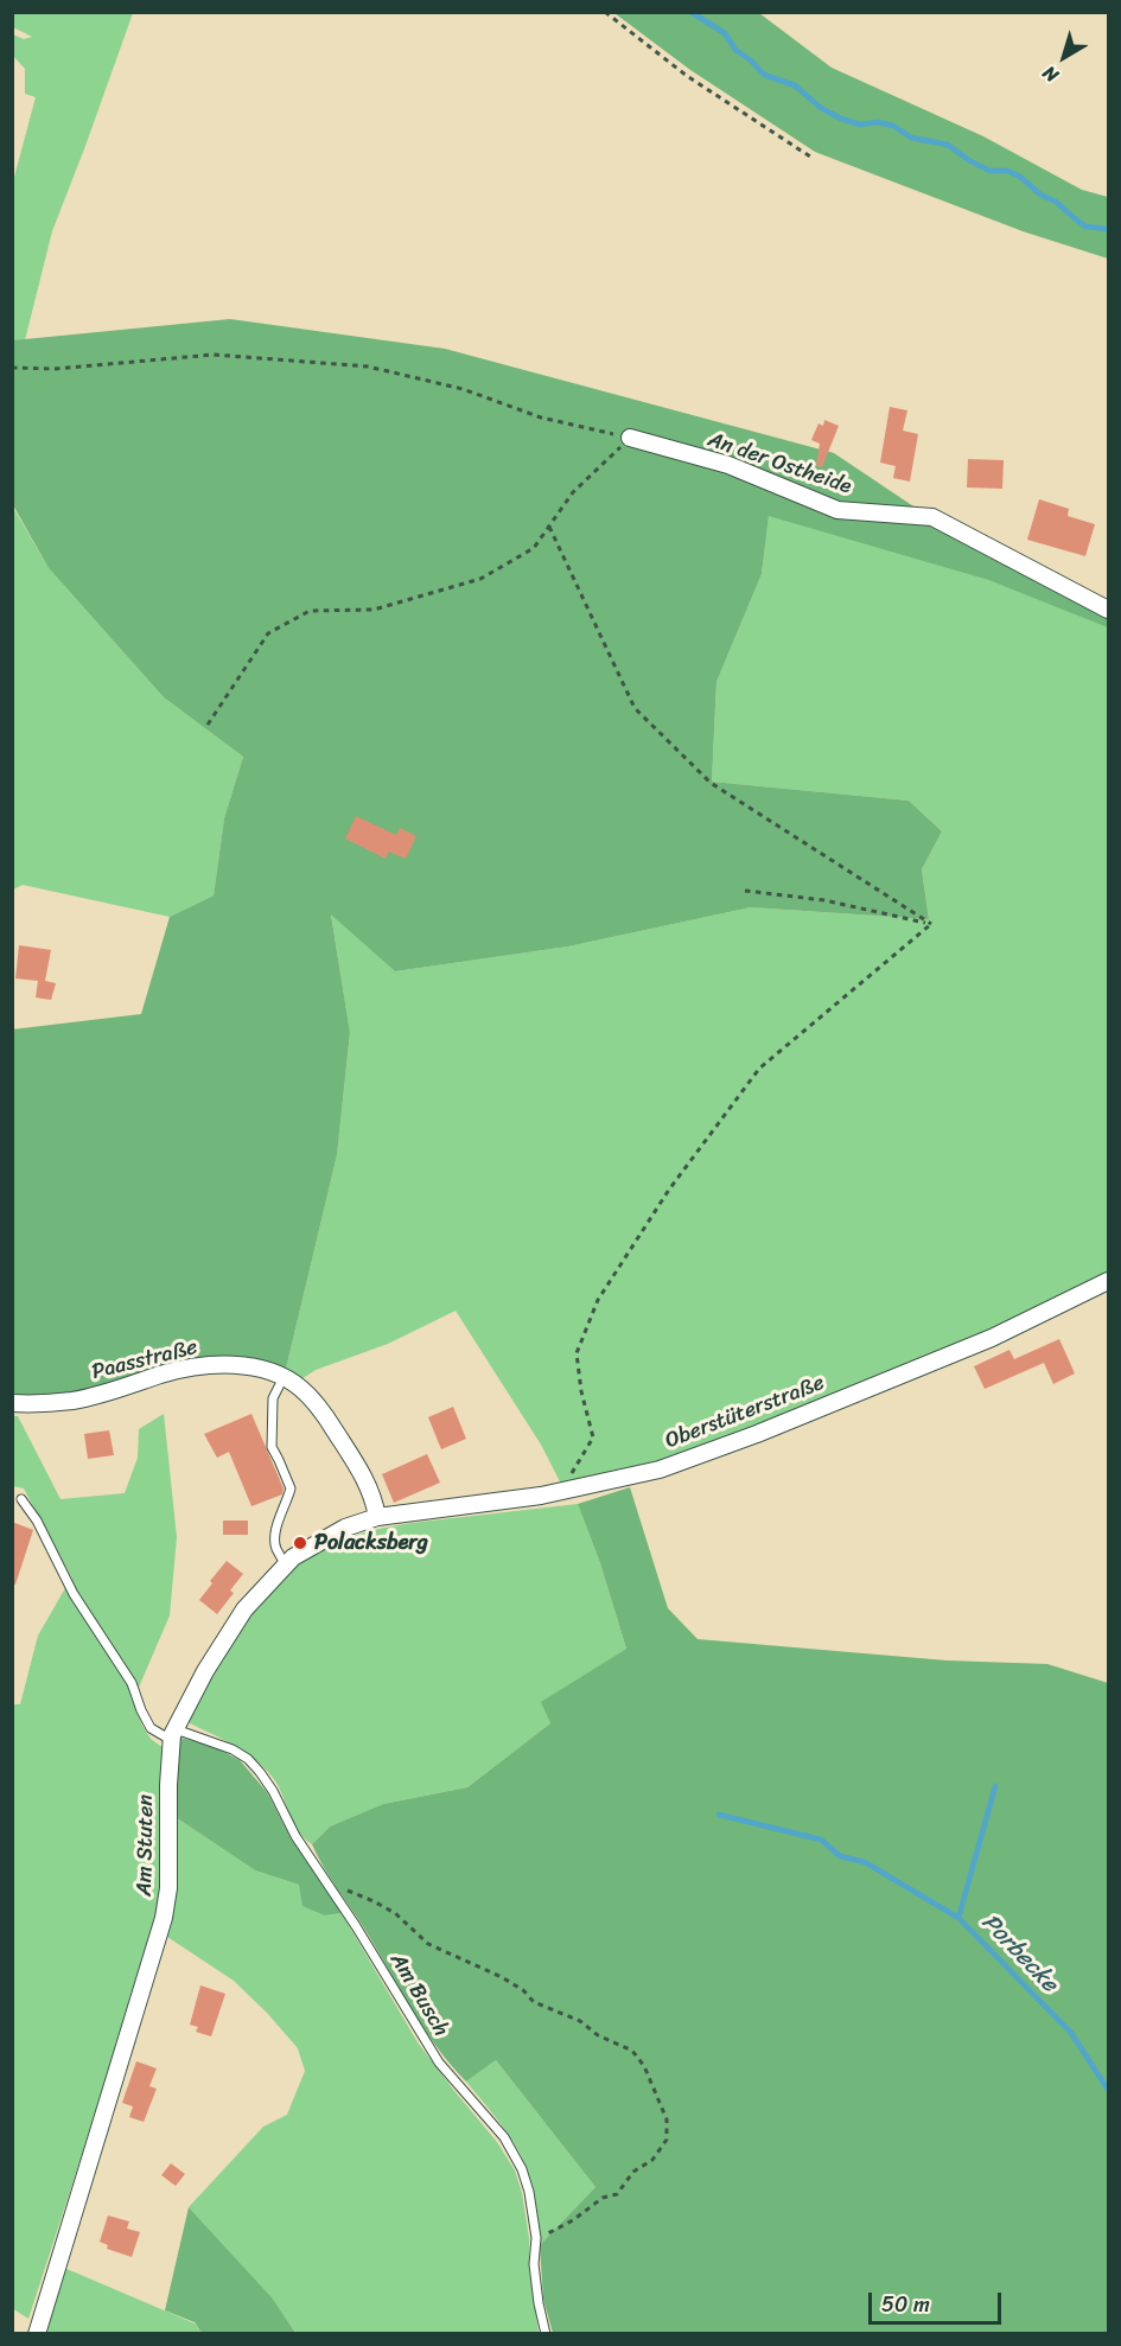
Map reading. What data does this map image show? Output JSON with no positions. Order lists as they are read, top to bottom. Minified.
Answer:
{"streets":{"street":["An der Ostheide","Paasstraße","Oberstüterstraße","Am Stuten"],"lane":["Am Busch"]},"crossings":[["Paasstraße","Oberstüterstraße"],["Paasstraße","Am Stuten"],["Oberstüterstraße","Am Stuten"],["Am Stuten","Am Busch"]],"water":["Porbecke"],"places":["Polacksberg"],"scale_bar":"50 m","north":"bottom left"}
